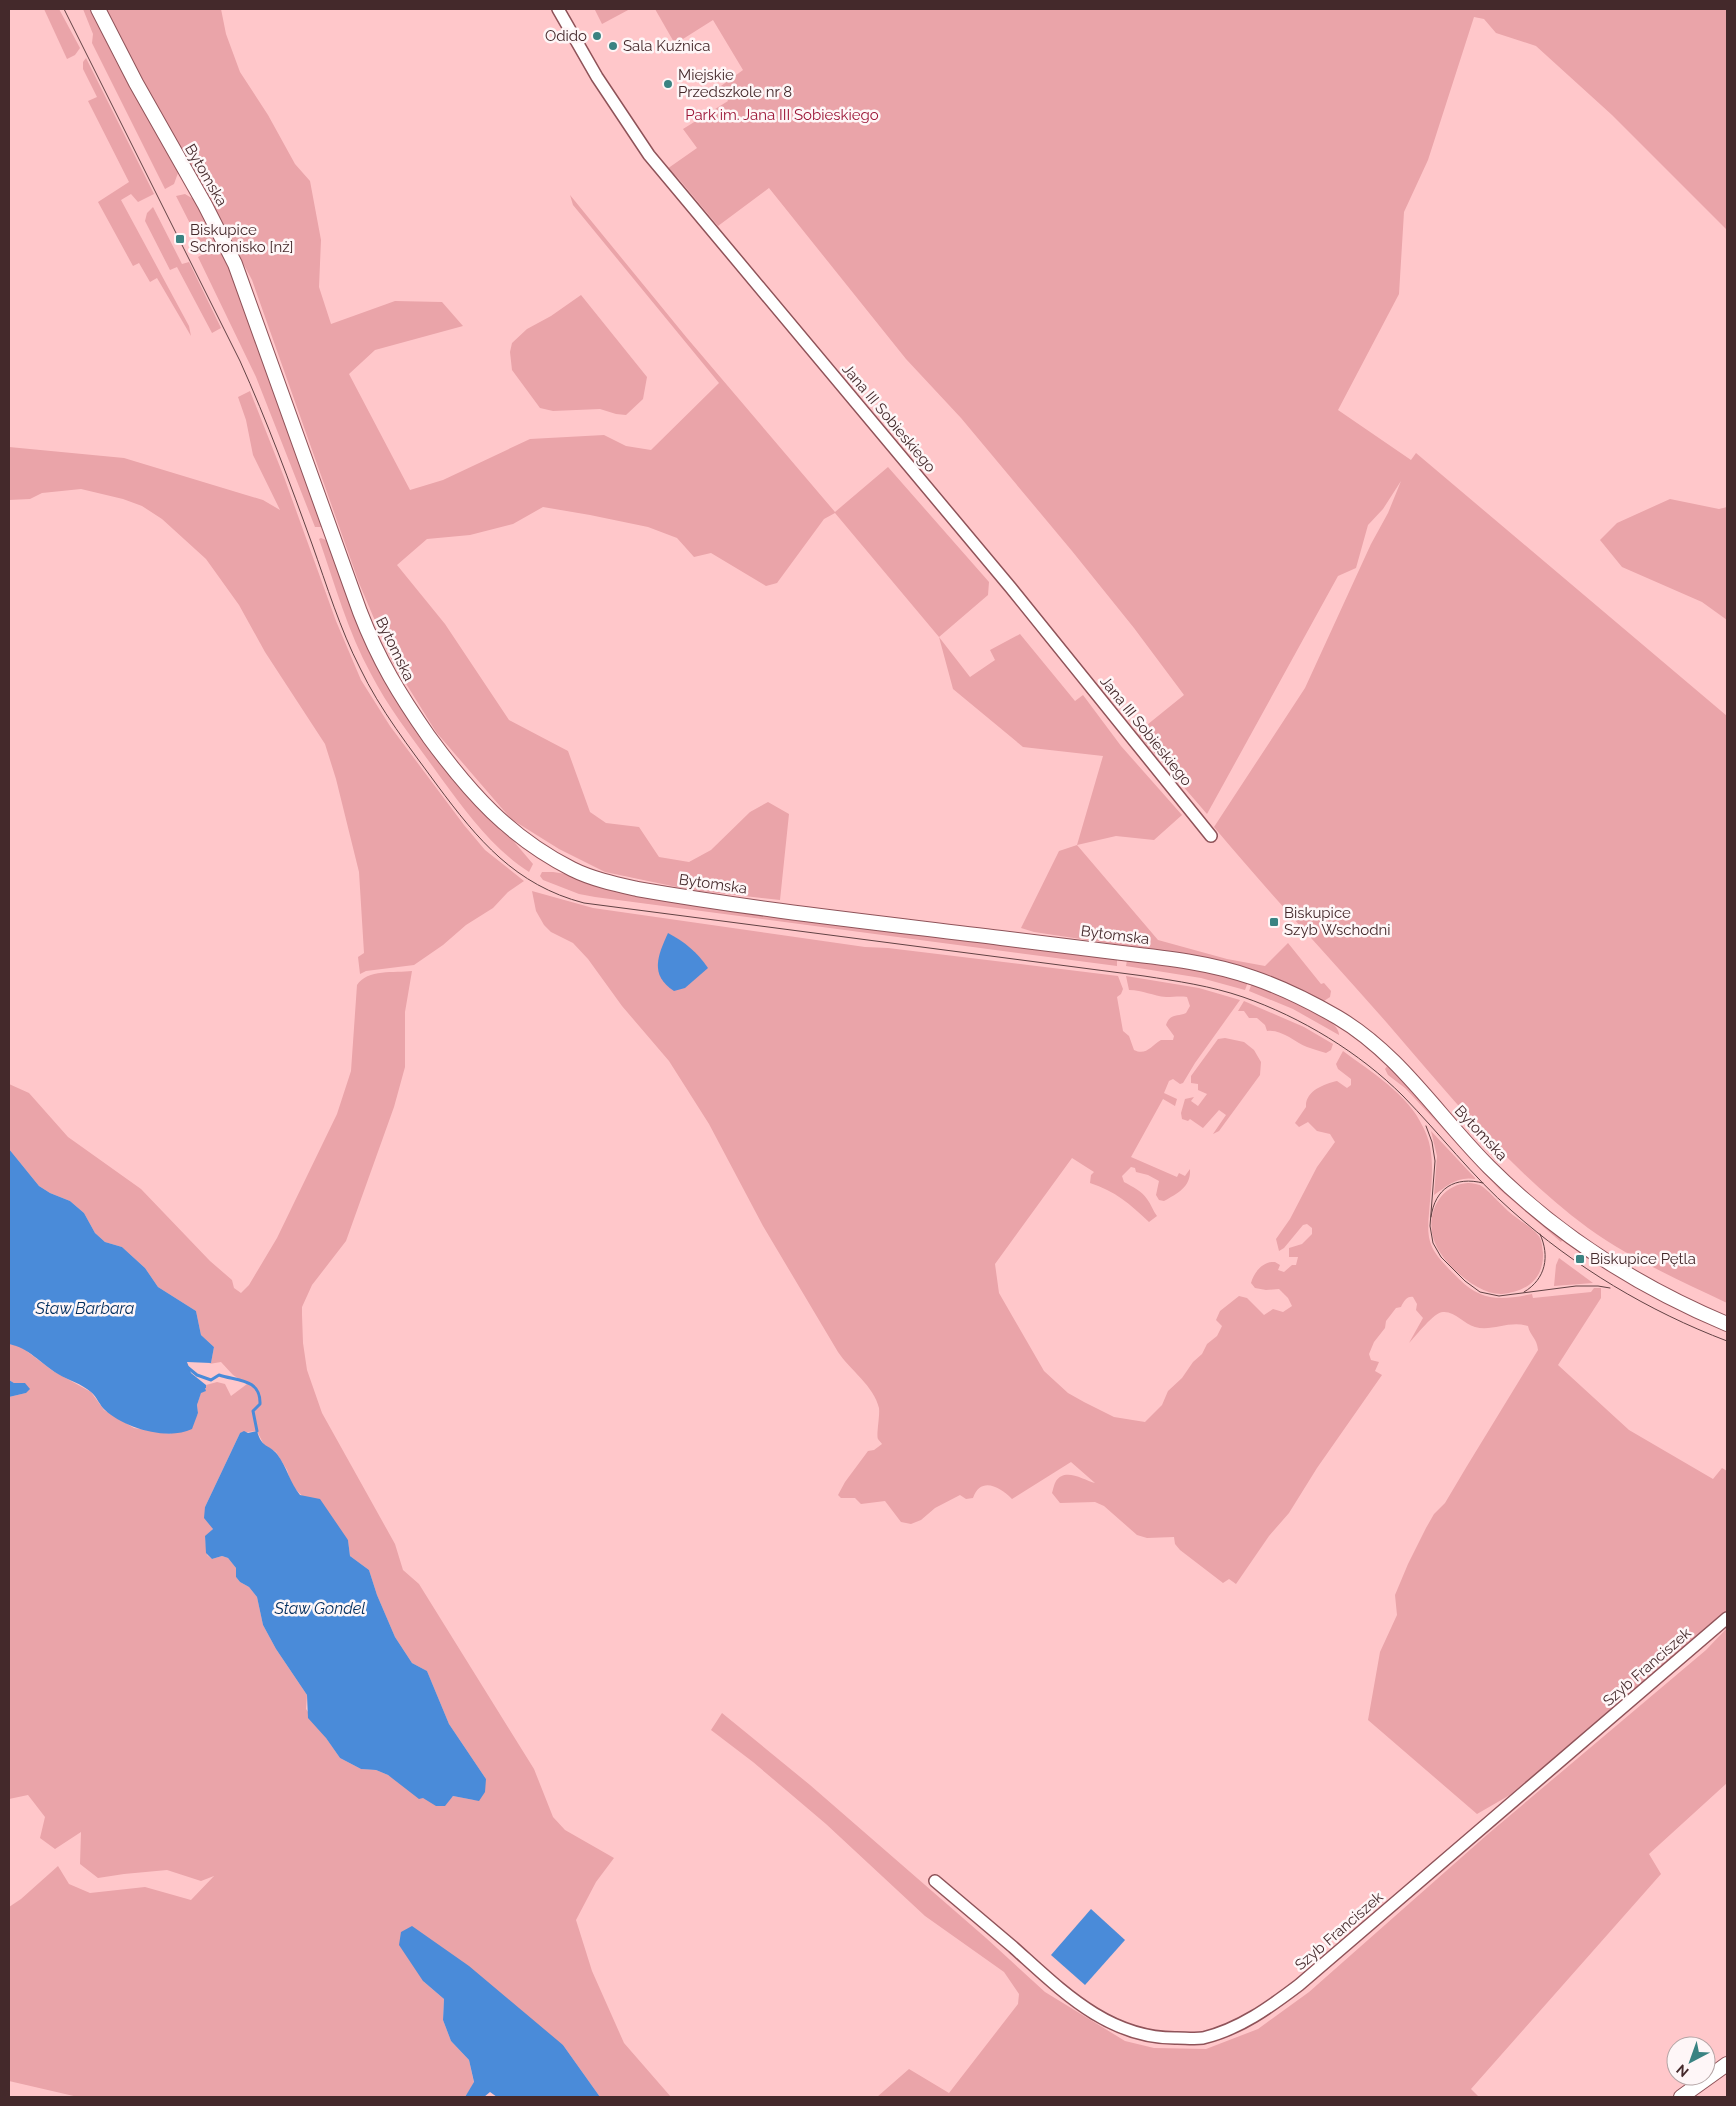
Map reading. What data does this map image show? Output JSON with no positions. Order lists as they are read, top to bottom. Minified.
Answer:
{"streets":{"street":["Bytomska","Jana III Sobieskiego","Szyb Franciszek"]},"water":["Staw Barbara","Staw Gondel"],"parks":["Park im. Jana III Sobieskiego"],"places":{"other":["Odido","Sala Kuźnica","Miejskie Przedszkole nr 8"],"transit":["Biskupice Schronisko [nż]","Biskupice Szyb Wschodni","Biskupice Pętla"]},"north":"bottom left"}
